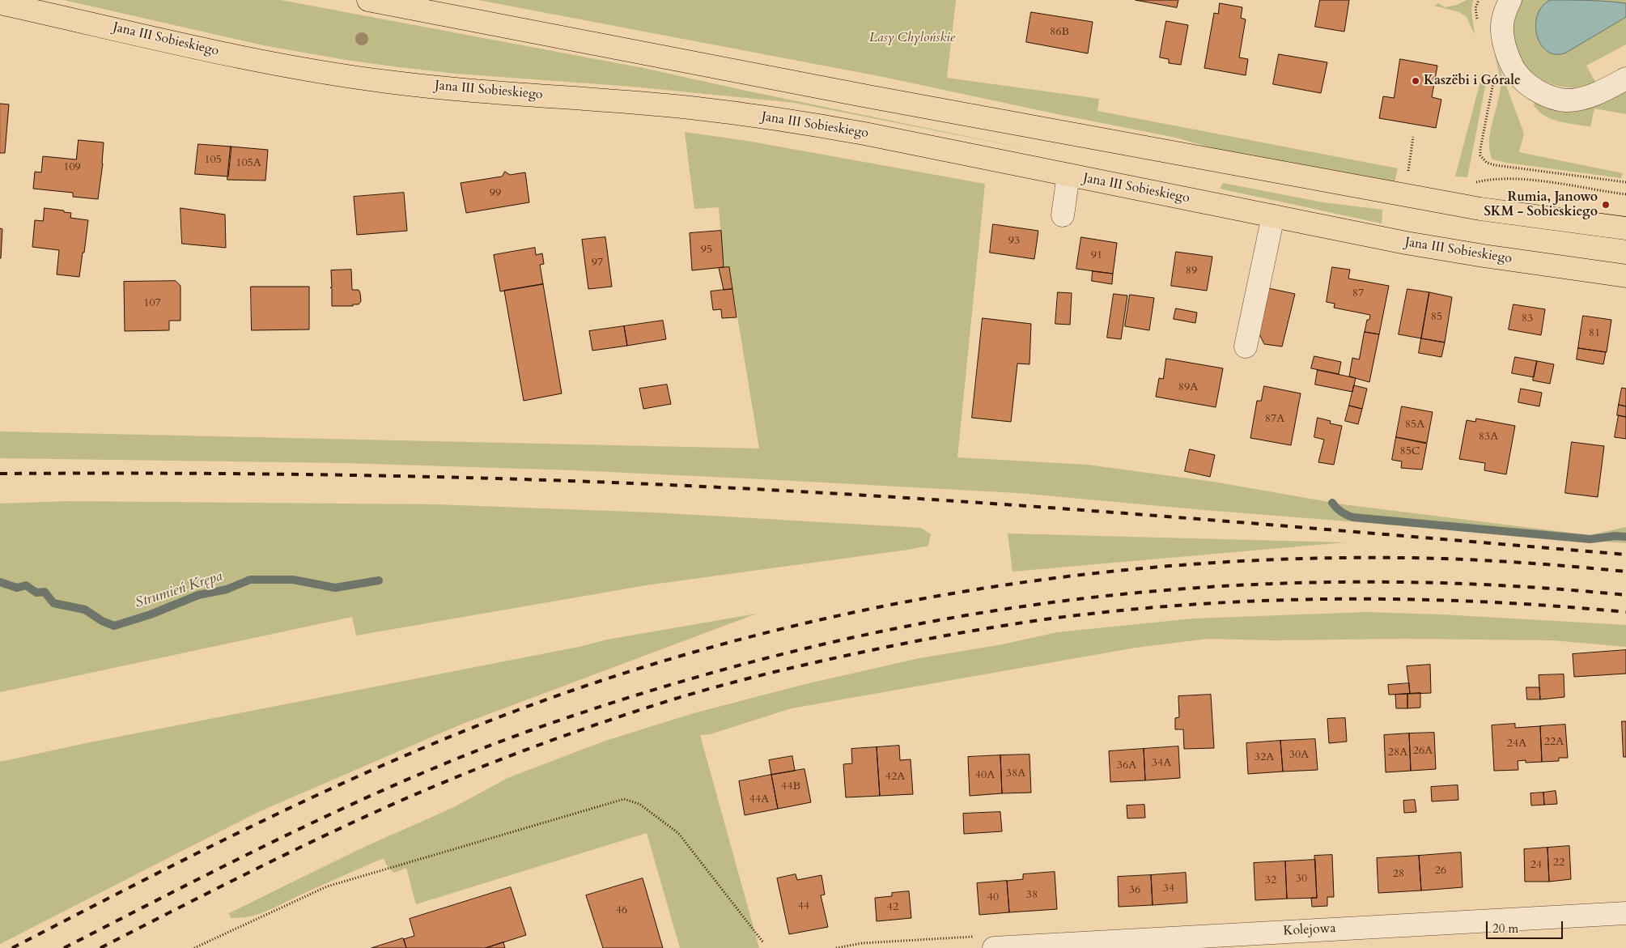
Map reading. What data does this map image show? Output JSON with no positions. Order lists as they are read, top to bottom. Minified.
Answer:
{"streets":{"main road":["Jana III Sobieskiego"],"street":["Kolejowa"]},"water":["Strumień Krępa"],"parks":["Lasy Chylońskie"],"places":["Kaszëbi i Górale","Rumia, Janowo SKM - Sobieskiego"],"house_numbers":["86B","105","105A","109","99","93","95","91","97","89","87","107","85","83","81","89A","87A","85A","83A","85C","22A","24A","26A","28A","30A","32A","34A","36A","38A","40A","42A","44B","44A","22","24","26","28","30","32","34","36","38","40","44","42","46"],"scale_bar":"20 m"}
